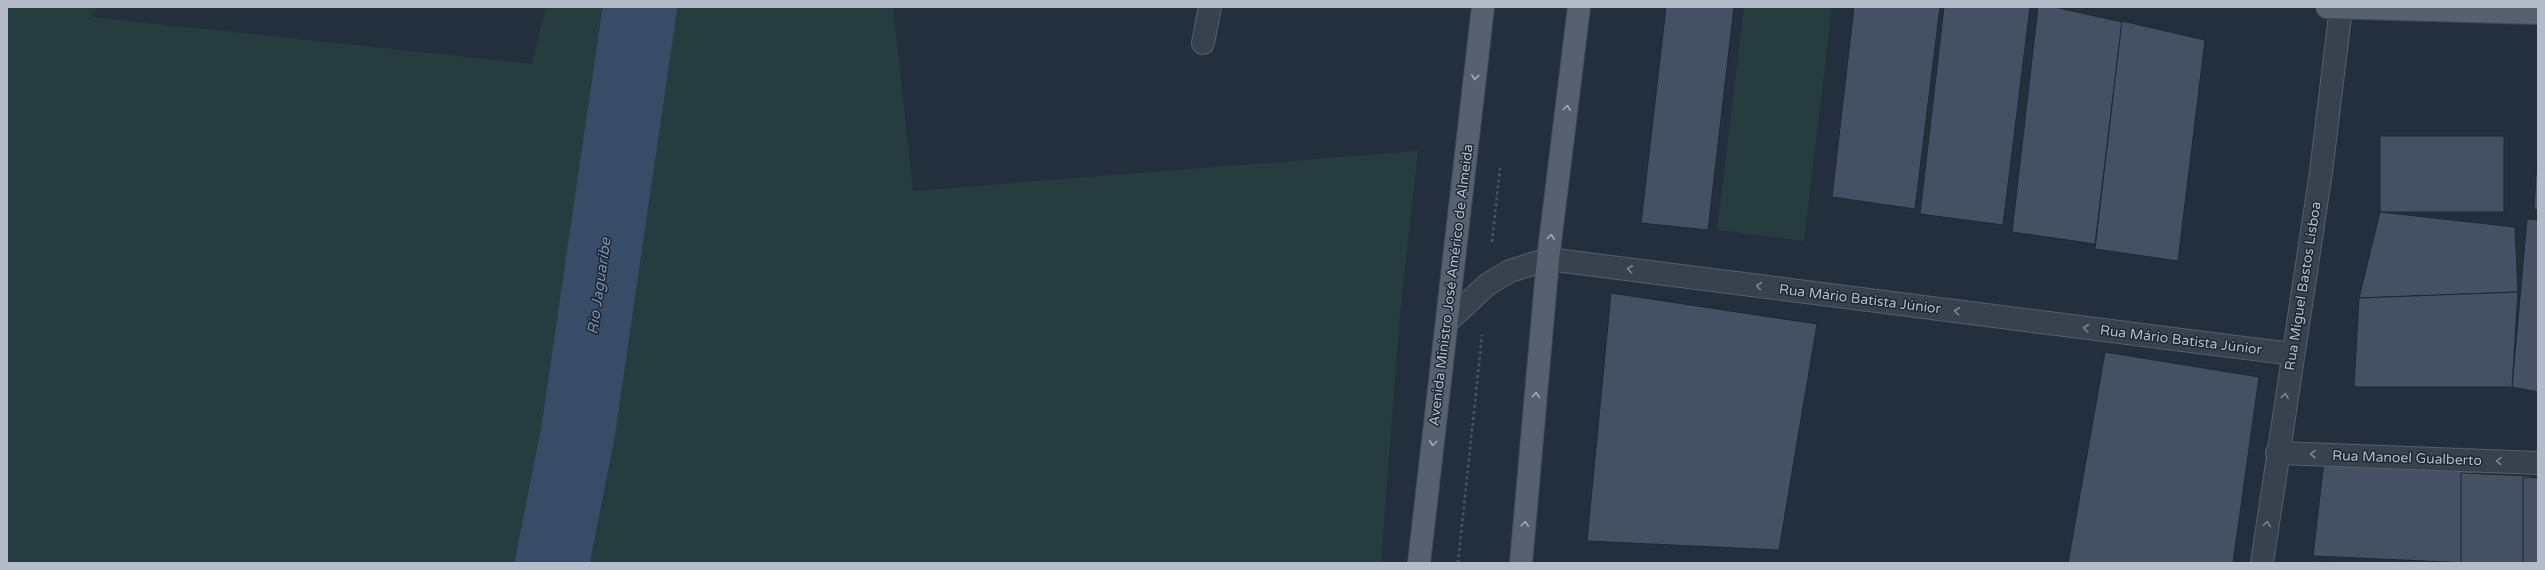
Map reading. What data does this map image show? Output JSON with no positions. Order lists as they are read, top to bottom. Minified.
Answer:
{"streets":{"main road":["Avenida Ministro José Américo de Almeida"],"street":["Rua Miguel Bastos Lisboa","Rua Mário Batista Júnior","Rua Manoel Gualberto"]},"crossings":[["Avenida Ministro José Américo de Almeida","Rua Mário Batista Júnior"],["Rua Miguel Bastos Lisboa","Rua Mário Batista Júnior"],["Rua Miguel Bastos Lisboa","Rua Manoel Gualberto"]],"one_way":["Rua Miguel Bastos Lisboa","Rua Mário Batista Júnior","Rua Manoel Gualberto"],"water":["Rio Jaguaribe"]}
